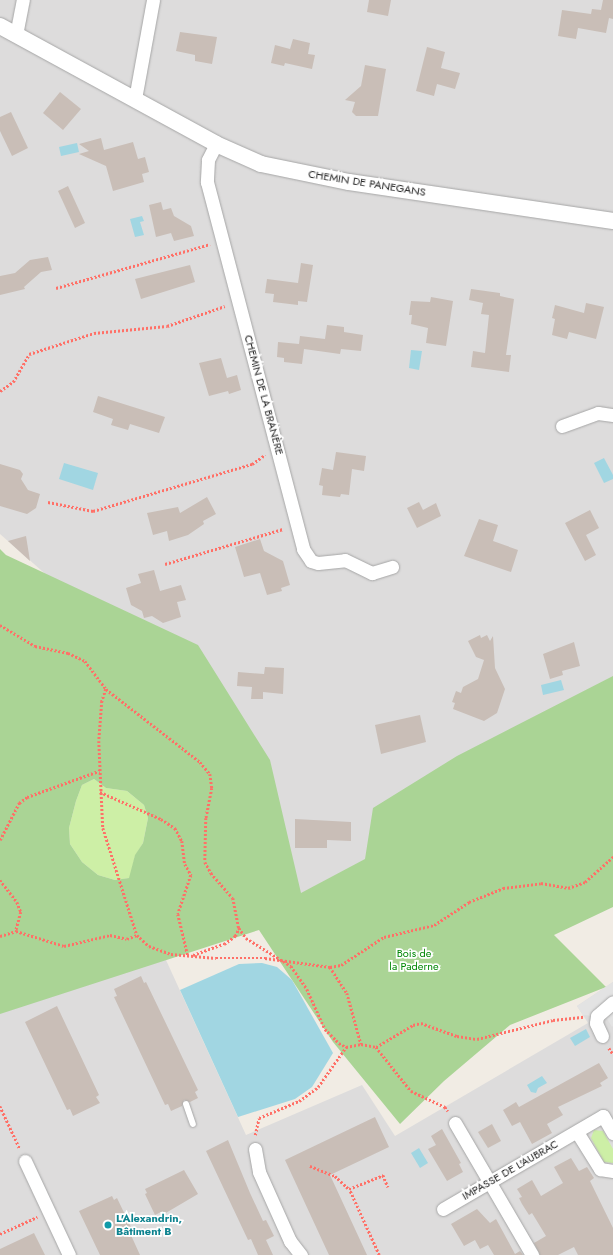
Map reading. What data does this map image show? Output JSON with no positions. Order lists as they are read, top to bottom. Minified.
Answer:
{"streets":{"street":["CHEMIN DE PANEGANS","CHEMIN DE LA BRANÈRE","IMPASSE DE L'AUBRAC"]},"crossings":[["CHEMIN DE PANEGANS","CHEMIN DE LA BRANÈRE"]],"parks":["Bois de la Paderne"],"places":["L'Alexandrin, Bâtiment B"]}
